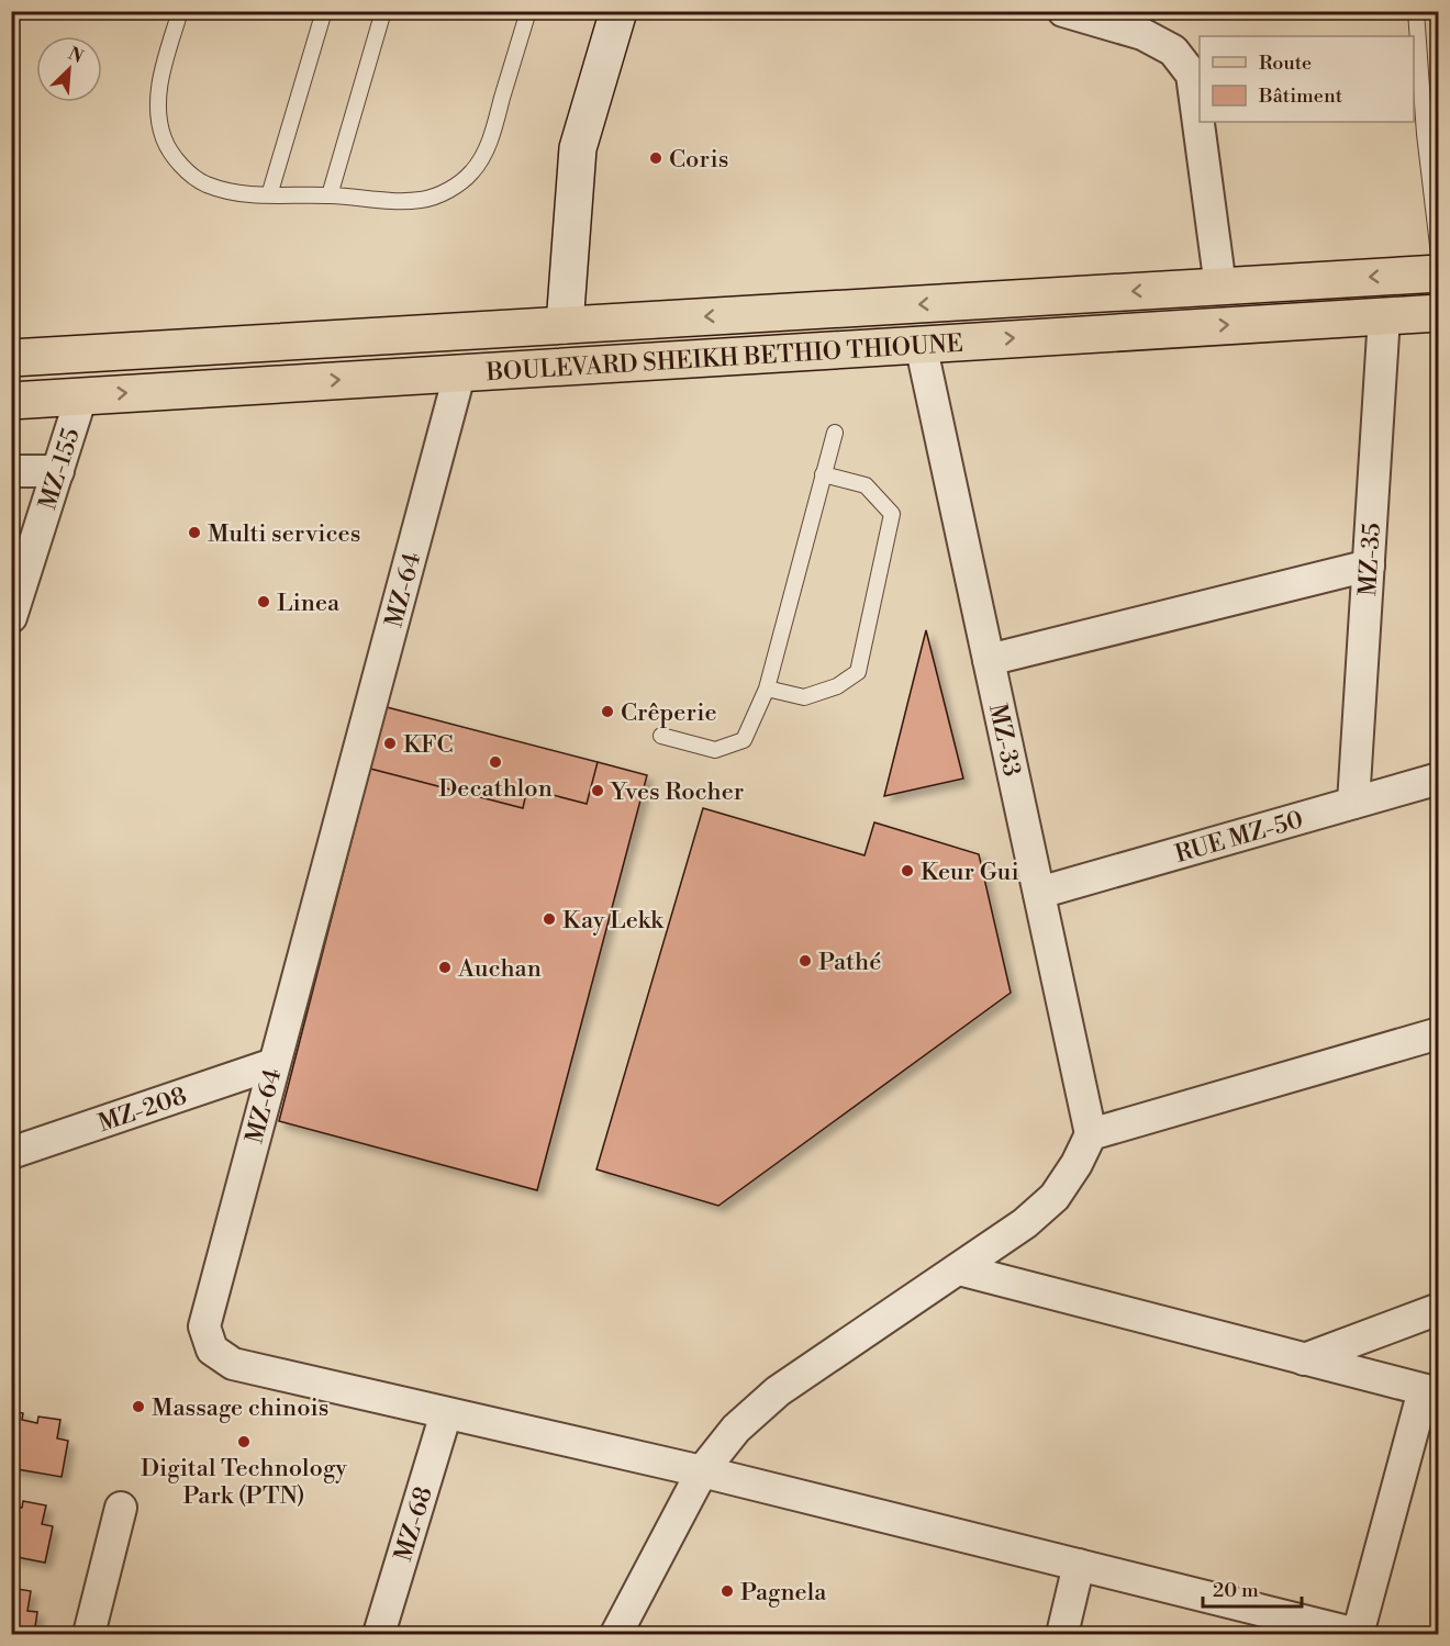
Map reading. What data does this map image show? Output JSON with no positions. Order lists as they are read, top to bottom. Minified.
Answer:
{"streets":{"main road":["BOULEVARD SHEIKH BETHIO THIOUNE"],"street":["MZ-155","MZ-35","MZ-64","MZ-33","RUE MZ-50","MZ-208","MZ-68"]},"crossings":[["BOULEVARD SHEIKH BETHIO THIOUNE","MZ-155"],["BOULEVARD SHEIKH BETHIO THIOUNE","MZ-35"],["BOULEVARD SHEIKH BETHIO THIOUNE","MZ-64"],["BOULEVARD SHEIKH BETHIO THIOUNE","MZ-33"],["MZ-35","RUE MZ-50"],["MZ-64","MZ-208"],["MZ-64","MZ-68"],["MZ-33","RUE MZ-50"]],"places":["Coris","Multi services","Linea","Crêperie","KFC","Decathlon","Yves Rocher","Keur Gui","Kay Lekk","Pathé","Auchan","Massage chinois","Digital Technology Park (PTN)","Pagnela"],"legend":["Route","Bâtiment"],"scale_bar":"20 m","north":"top right"}
